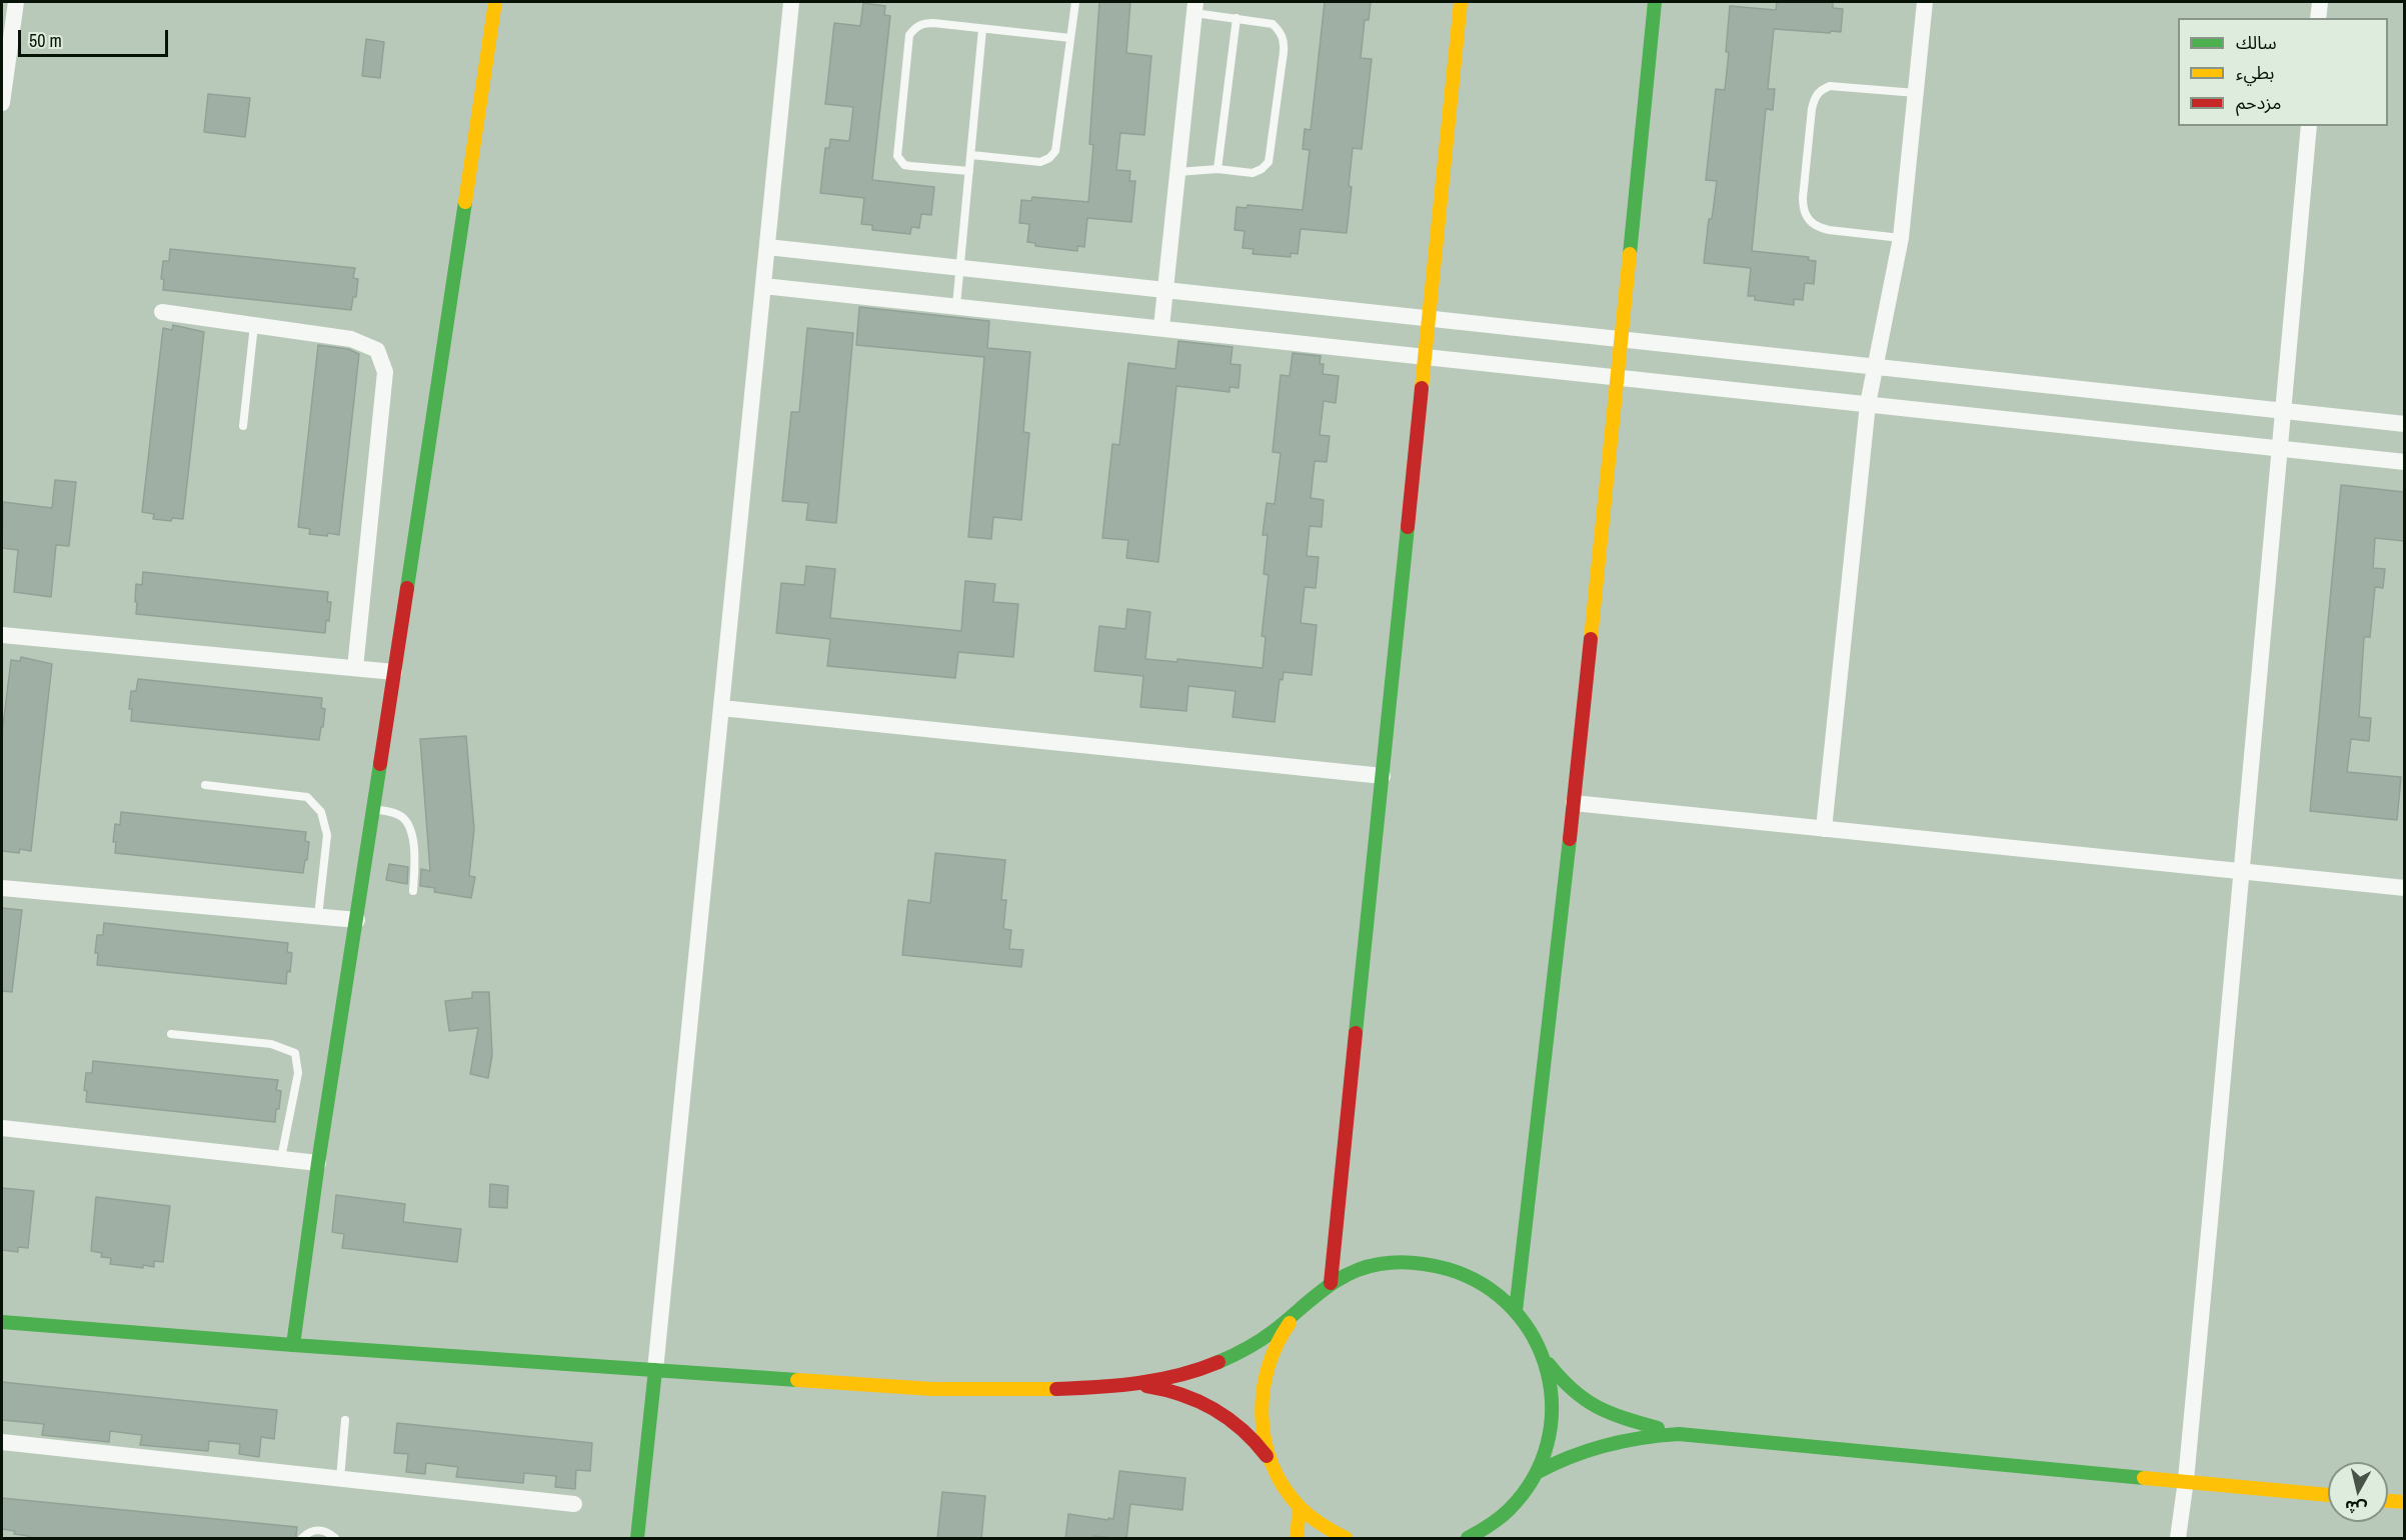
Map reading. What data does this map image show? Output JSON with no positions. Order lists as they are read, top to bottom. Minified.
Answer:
{"legend":["سالك","بطيء","مزدحم"],"scale_bar":"50 m","north":"bottom"}
